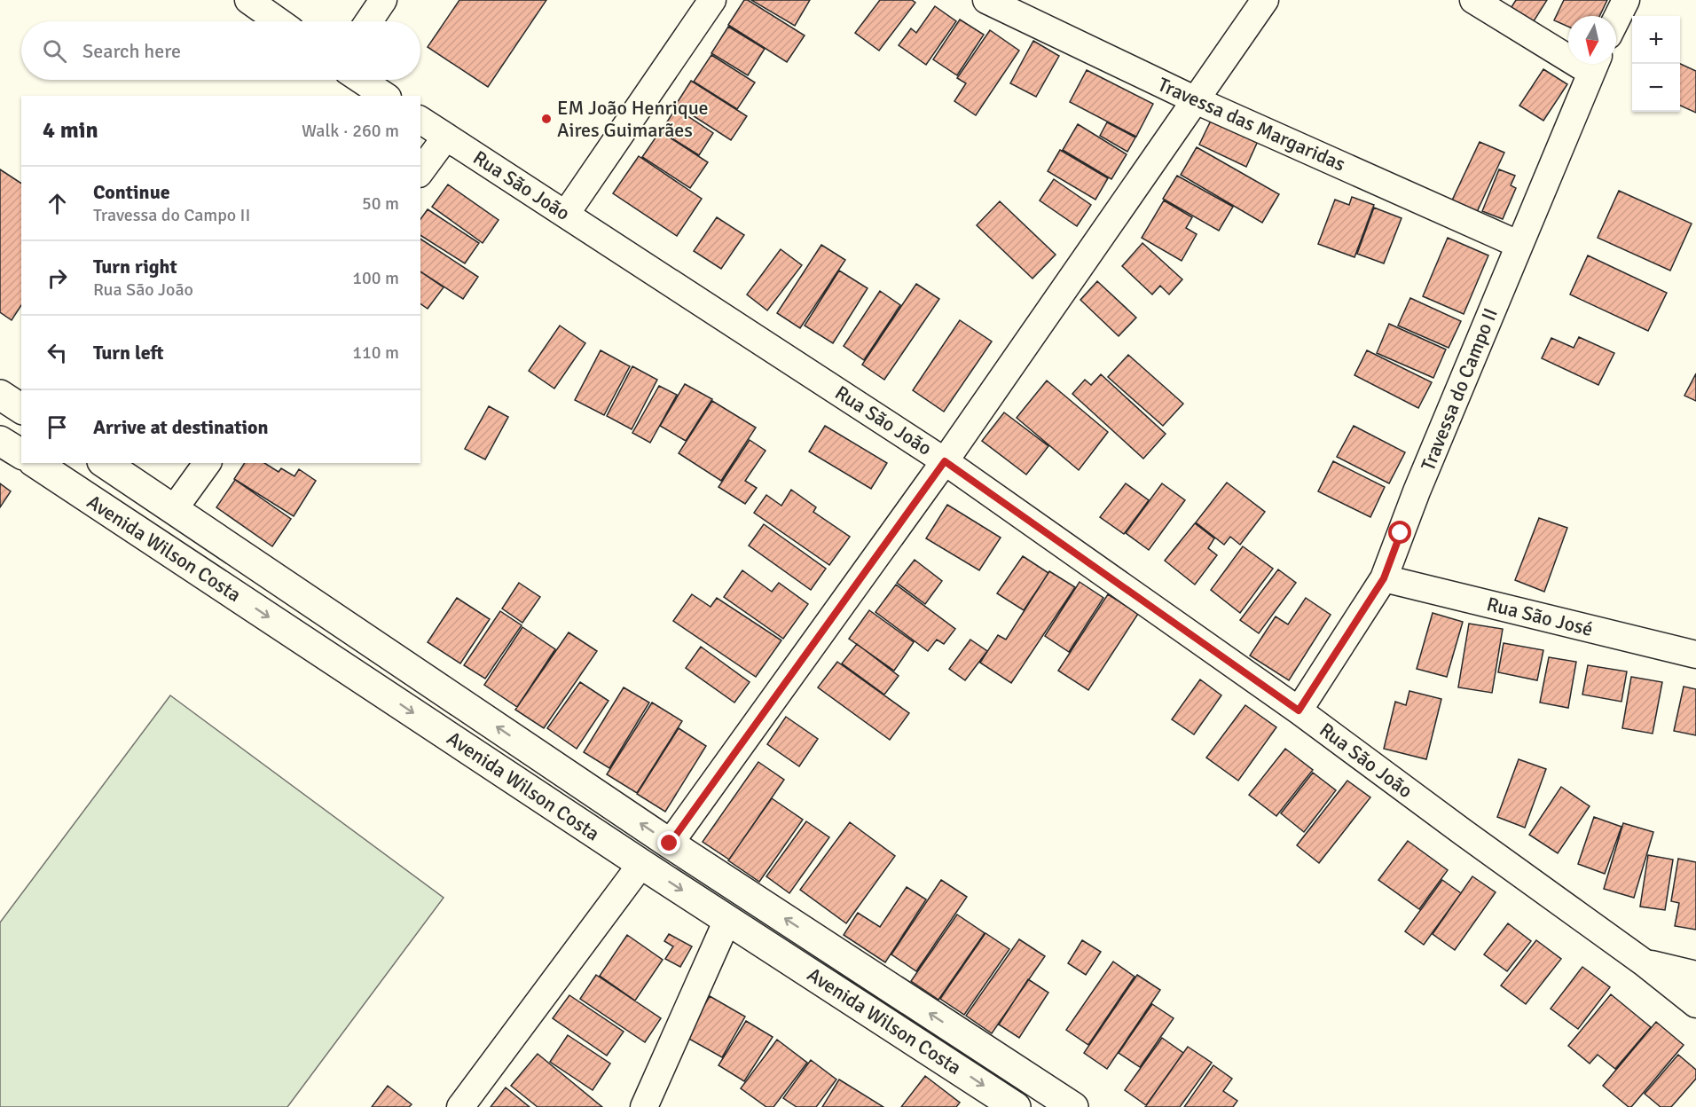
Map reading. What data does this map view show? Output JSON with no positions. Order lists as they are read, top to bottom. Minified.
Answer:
{"streets":{"street":["Travessa das Margaridas","Rua São João","Travessa do Campo II","Avenida Wilson Costa","Rua São José"]},"crossings":[["Travessa das Margaridas","Travessa do Campo II"],["Rua São João","Travessa do Campo II"],["Travessa do Campo II","Rua São José"]],"places":["EM João Henrique Aires Guimarães"],"north":"bottom","page":{"map_buttons":["+","−"],"search":"Search here","heading":["4 min","Walk · 260 m"],"list":[["Continue","Travessa do Campo II","50 m"],["Turn right","Rua São João","100 m"],["Turn left","110 m"],"Arrive at destination"]}}
